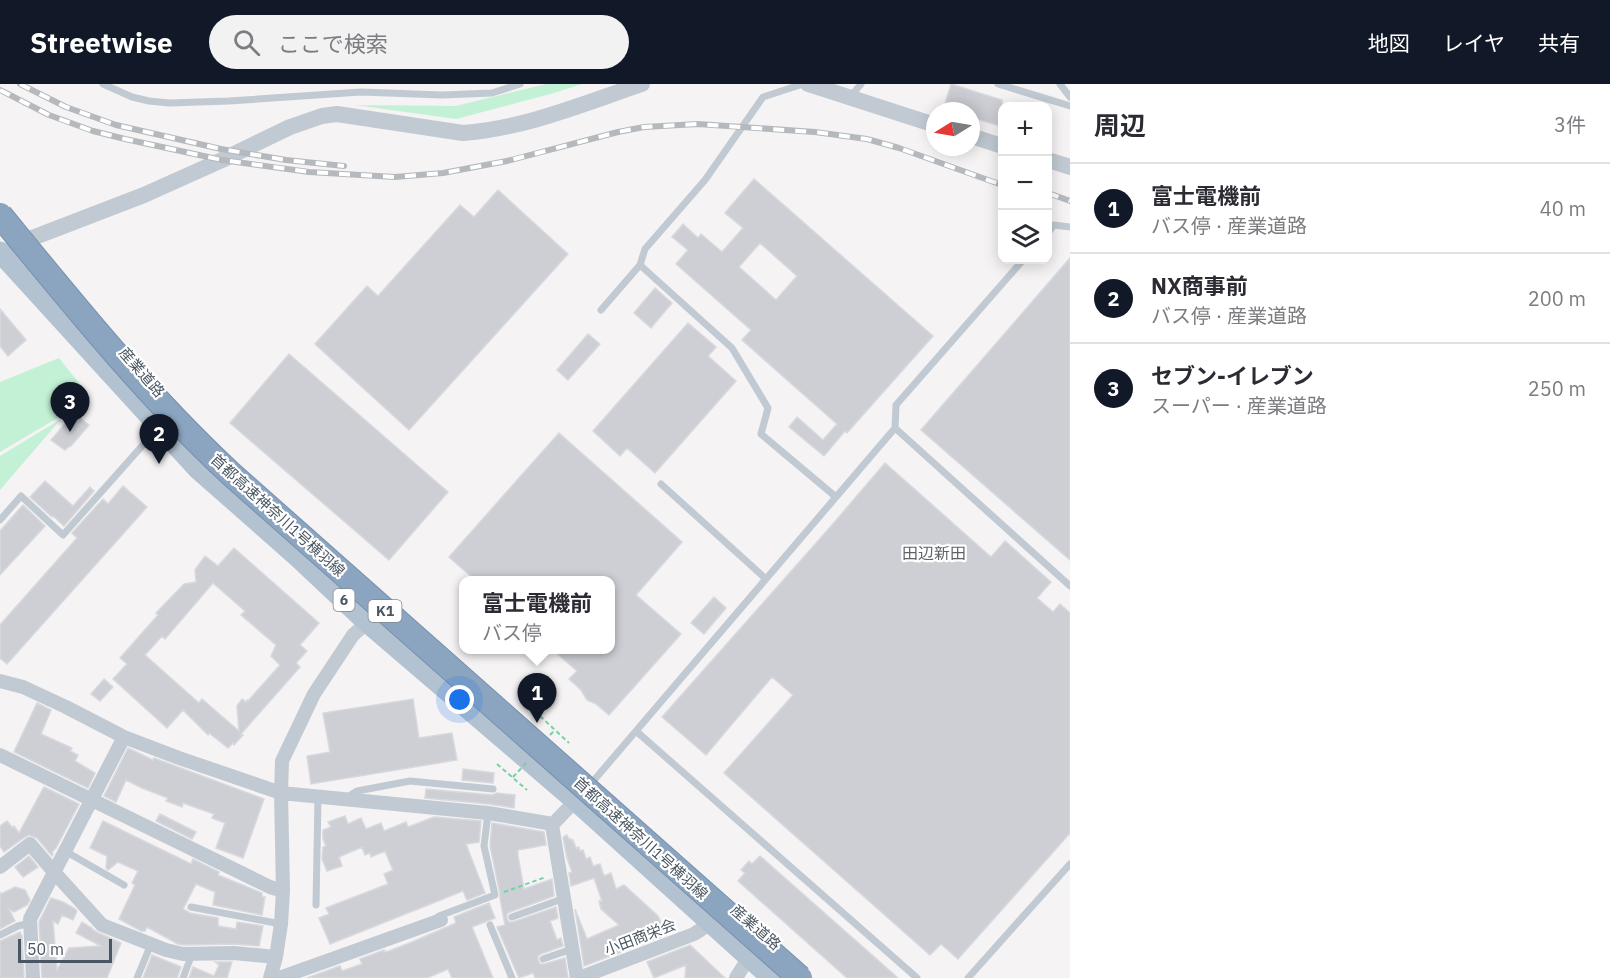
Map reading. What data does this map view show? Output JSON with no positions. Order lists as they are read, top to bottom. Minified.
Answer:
{"streets":{"highway":["首都高速神奈川1号横羽線","K1"],"main road":["産業道路","6"],"street":["小田商栄会"]},"crossings":[["産業道路","首都高速神奈川1号横羽線"],["産業道路","小田商栄会"]],"districts":["田辺新田"],"scale_bar":"50 m","north":"left","page":{"header":"Streetwise","search":"ここで検索","nav":["地図","レイヤ","共有"],"heading":["周辺","3件"],"map_buttons":["+","−"],"list":[{"mark":"1","name":"富士電機前","note":"バス停 · 産業道路","value":"40 m"},{"mark":"2","name":"NX商事前","note":"バス停 · 産業道路","value":"200 m"},{"mark":"3","name":"セブン-イレブン","note":"スーパー · 産業道路","value":"250 m"}],"pins":["3","2","1"],"popup":["富士電機前","バス停"],"scale":"50 m"}}
